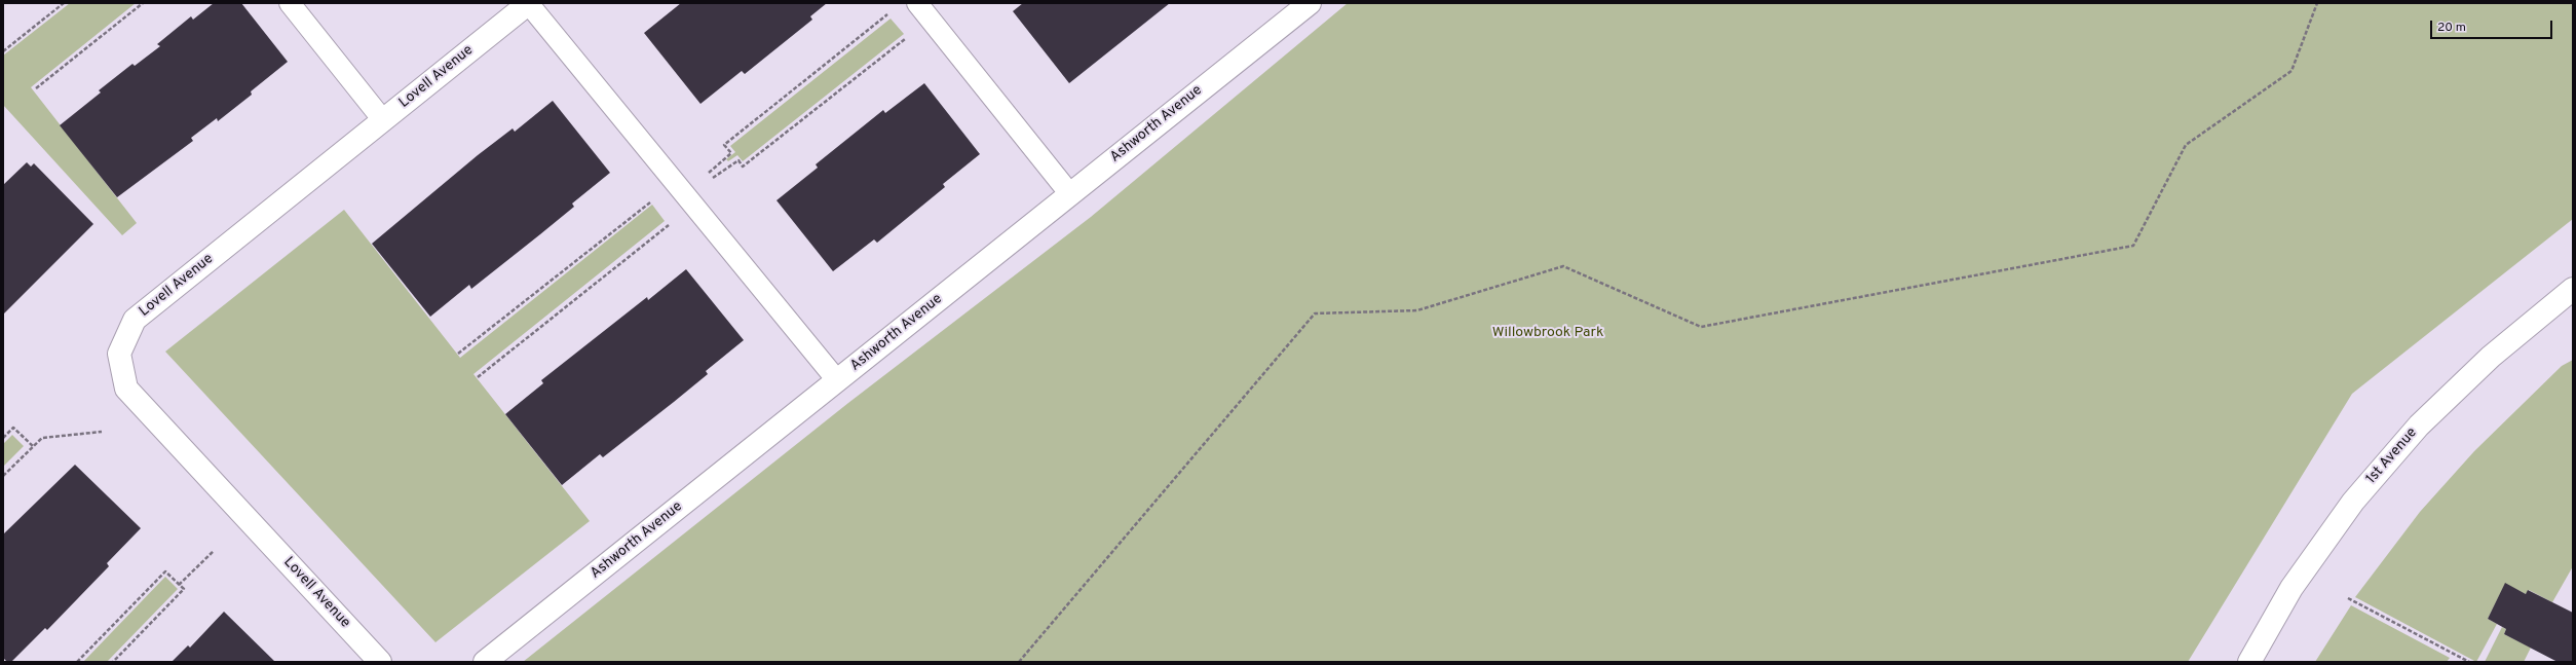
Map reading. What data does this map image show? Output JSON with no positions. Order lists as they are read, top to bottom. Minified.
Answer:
{"streets":{"street":["Lovell Avenue","Ashworth Avenue","1st Avenue"]},"parks":["Willowbrook Park"],"scale_bar":"20 m"}
